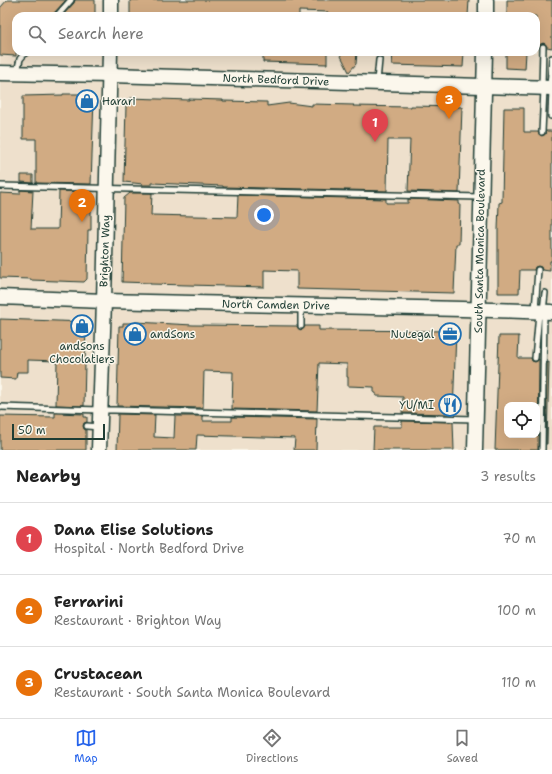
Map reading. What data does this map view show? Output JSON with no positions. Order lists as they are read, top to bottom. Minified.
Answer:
{"streets":{"street":["North Bedford Drive","Brighton Way","South Santa Monica Boulevard","North Camden Drive"]},"crossings":[["North Bedford Drive","Brighton Way"],["North Bedford Drive","South Santa Monica Boulevard"],["Brighton Way","North Camden Drive"],["South Santa Monica Boulevard","North Camden Drive"]],"places":{"shop":["Harari","andSons Chocolatiers","andSons"],"office":["NuLegal"],"restaurant":["YU/MI"]},"scale_bar":"50 m","page":{"search":"Search here","pins":["3","1","2"],"scale":"50 m","heading":["Nearby","3 results"],"list":[{"mark":"1","name":"Dana Elise Solutions","note":"Hospital · North Bedford Drive","value":"70 m"},{"mark":"2","name":"Ferrarini","note":"Restaurant · Brighton Way","value":"100 m"},{"mark":"3","name":"Crustacean","note":"Restaurant · South Santa Monica Boulevard","value":"110 m"}],"nav":["Map","Directions","Saved"]}}
